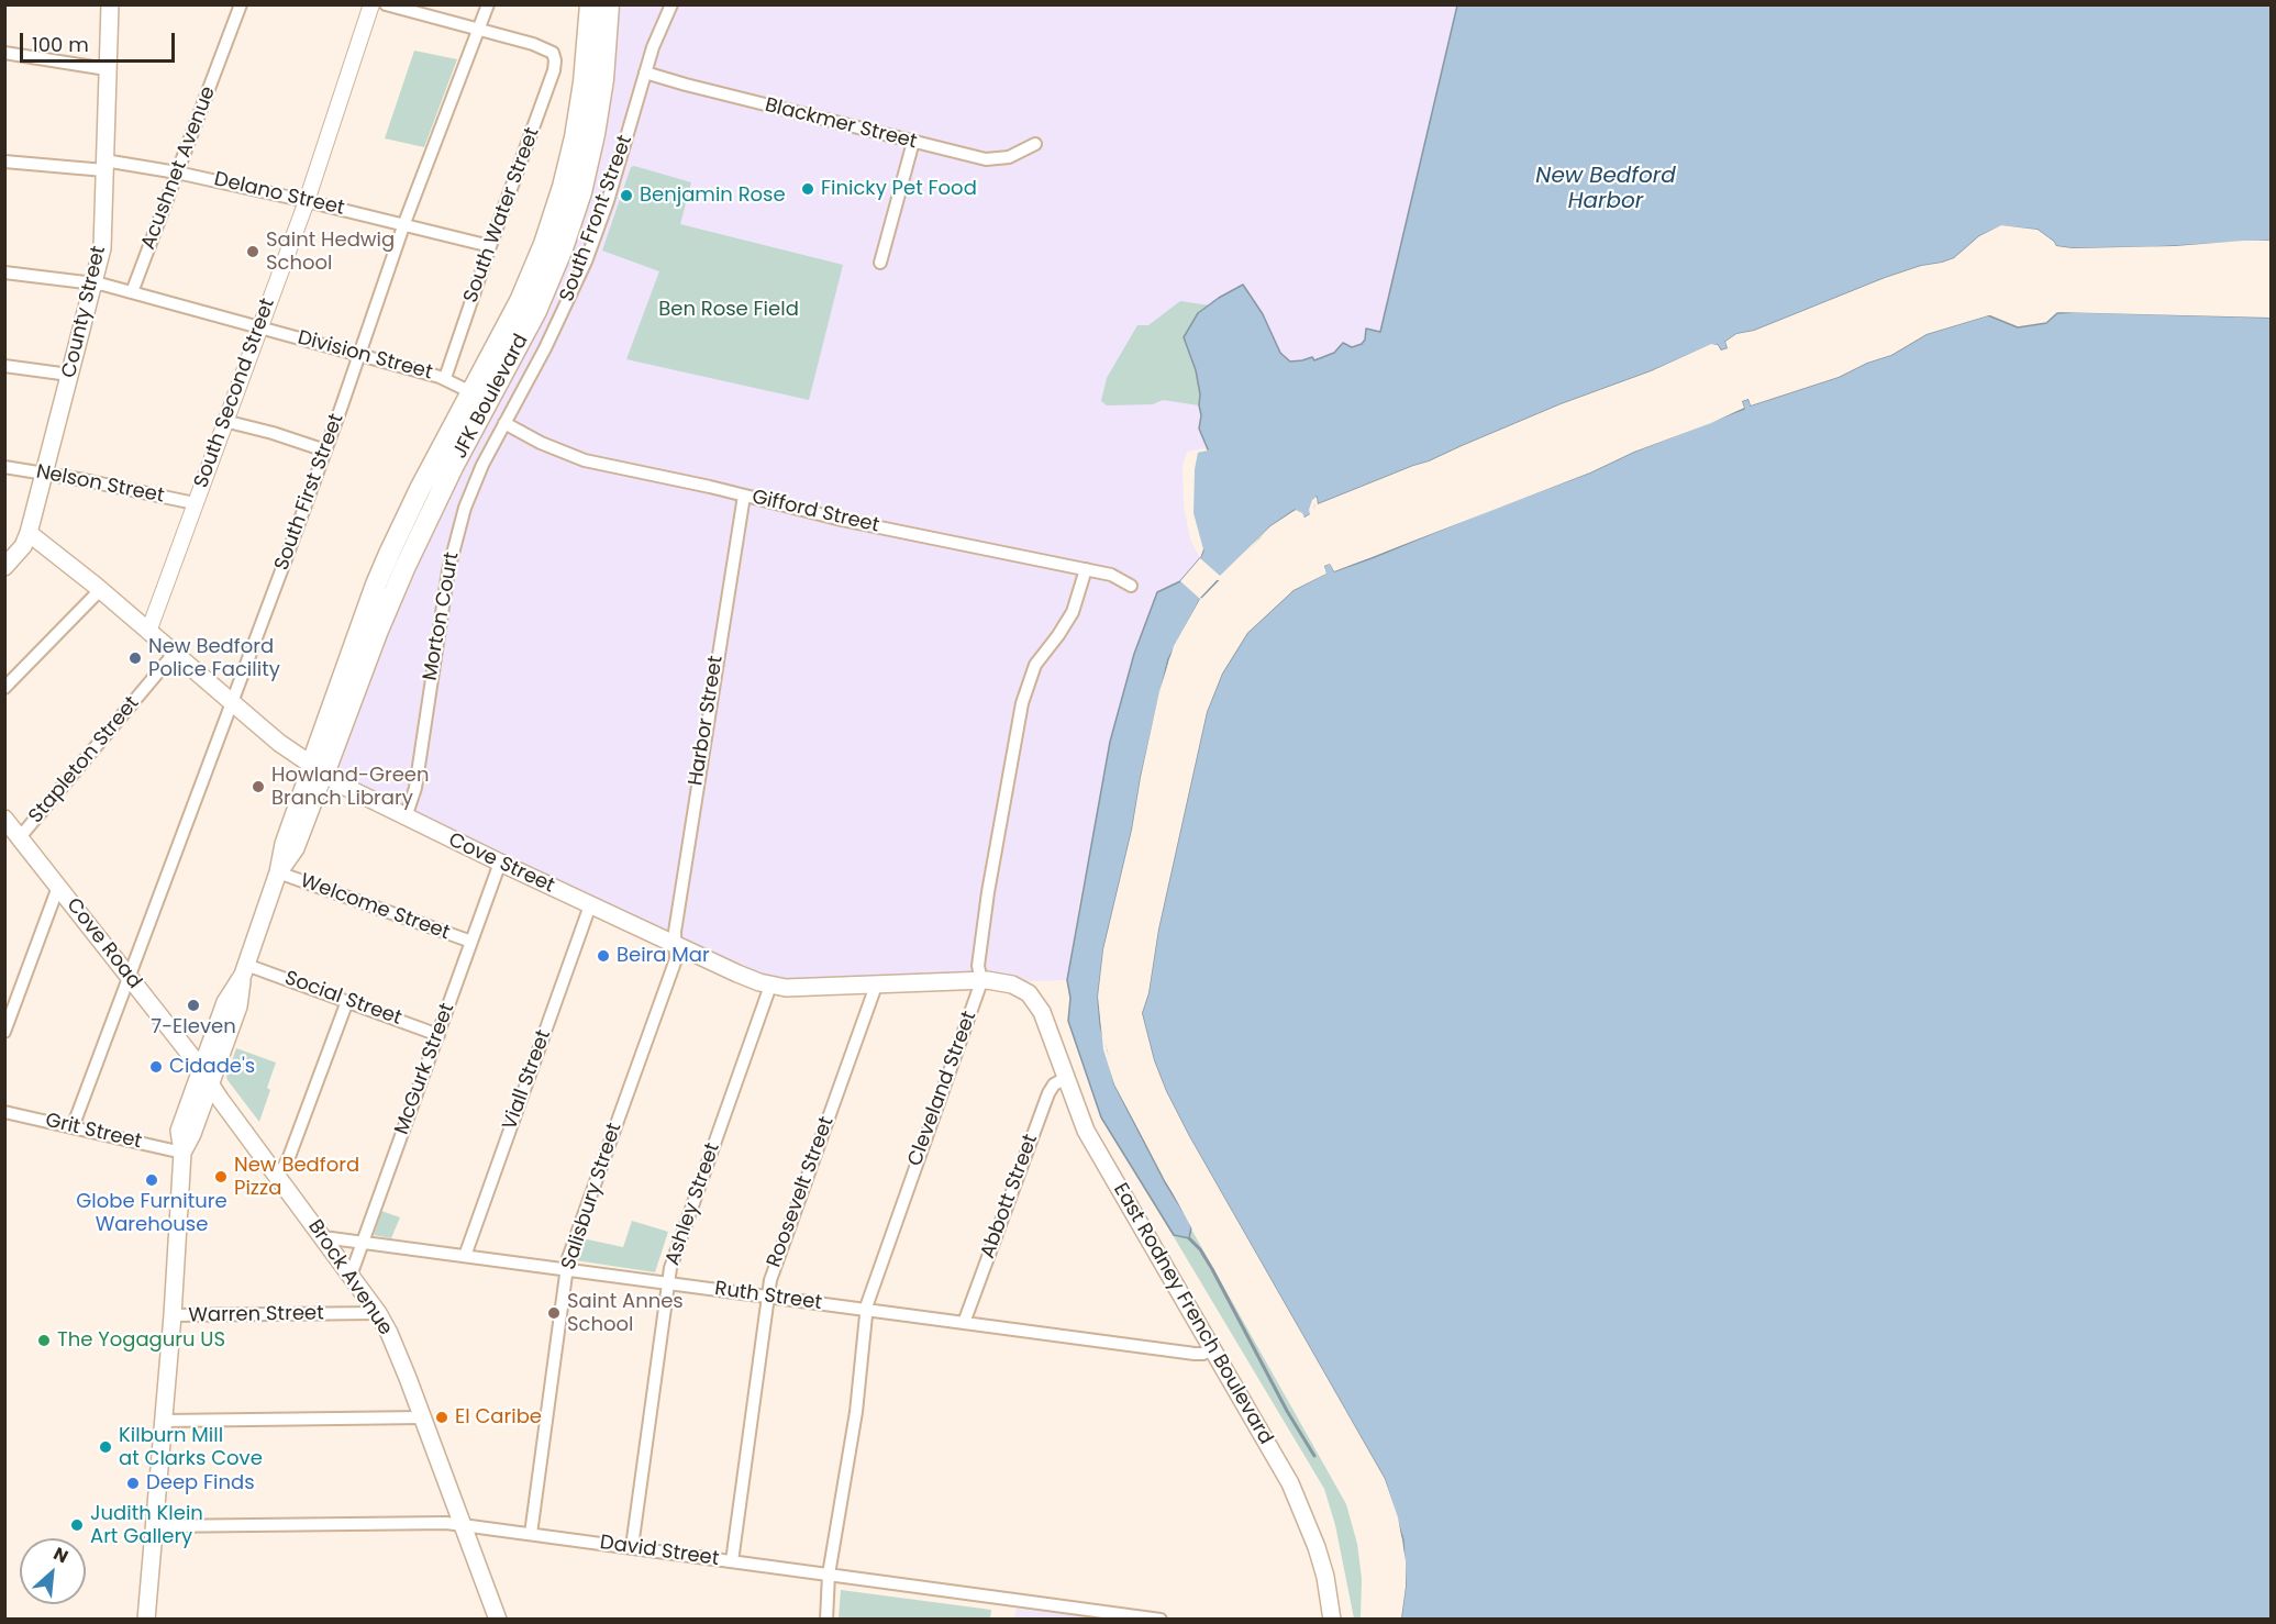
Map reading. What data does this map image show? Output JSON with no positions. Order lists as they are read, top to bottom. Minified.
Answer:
{"streets":{"main road":["County Street","JFK Boulevard","Cove Street","Cove Road","Brock Avenue","East Rodney French Boulevard"],"street":["Blackmer Street","Acushnet Avenue","Delano Street","South Water Street","South Front Street","Division Street","South Second Street","Nelson Street","South First Street","Gifford Street","Morton Court","Harbor Street","Stapleton Street","Welcome Street","Social Street","McGurk Street","Viall Street","Cleveland Street","Grit Street","Roosevelt Street","Salisbury Street","Abbott Street","Ashley Street","Ruth Street","Warren Street","David Street"]},"crossings":[["Blackmer Street","South Front Street"],["Acushnet Avenue","Delano Street"],["Acushnet Avenue","Division Street"],["Delano Street","South Water Street"],["Delano Street","County Street"],["Delano Street","South Second Street"],["Delano Street","South First Street"],["South Water Street","Division Street"],["South Water Street","South First Street"],["South Front Street","Gifford Street"],["South Front Street","Morton Court"],["County Street","Division Street"],["County Street","Nelson Street"],["County Street","Cove Street"],["Division Street","South Second Street"],["Division Street","JFK Boulevard"],["Division Street","South First Street"],["South Second Street","Nelson Street"],["South Second Street","Cove Street"],["JFK Boulevard","Cove Street"],["South First Street","Cove Street"],["South First Street","Cove Road"],["South First Street","Grit Street"],["Gifford Street","Morton Court"],["Gifford Street","Harbor Street"],["Gifford Street","Cleveland Street"],["Morton Court","Cove Street"],["Harbor Street","Cove Street"],["Harbor Street","Salisbury Street"],["Stapleton Street","Cove Street"],["Stapleton Street","Cove Road"],["Cove Street","McGurk Street"],["Cove Street","Viall Street"],["Cove Street","Cleveland Street"],["Cove Street","Roosevelt Street"],["Cove Street","Salisbury Street"],["Cove Street","Ashley Street"],["Cove Street","East Rodney French Boulevard"],["Welcome Street","McGurk Street"],["Cove Road","Brock Avenue"],["Social Street","McGurk Street"],["McGurk Street","Brock Avenue"],["McGurk Street","Ruth Street"],["Viall Street","Ruth Street"],["Cleveland Street","Ruth Street"],["Cleveland Street","David Street"],["Roosevelt Street","Ruth Street"],["Roosevelt Street","David Street"],["Salisbury Street","Ruth Street"],["Salisbury Street","David Street"],["Abbott Street","Ruth Street"],["Abbott Street","East Rodney French Boulevard"],["Ashley Street","Ruth Street"],["Ashley Street","David Street"],["Brock Avenue","Ruth Street"],["Brock Avenue","Warren Street"],["Brock Avenue","David Street"],["Ruth Street","East Rodney French Boulevard"]],"water":["New Bedford Harbor"],"parks":["Ben Rose Field"],"places":["Finicky Pet Food","Benjamin Rose","Saint Hedwig School","New Bedford Police Facility","Howland-Green Branch Library","Beira Mar","7-Eleven","Cidade's","New Bedford Pizza","Globe Furniture Warehouse","Saint Annes School","The Yogaguru US","El Caribe","Kilburn Mill at Clarks Cove","Deep Finds","Judith Klein Art Gallery"],"scale_bar":"100 m","north":"top right"}
